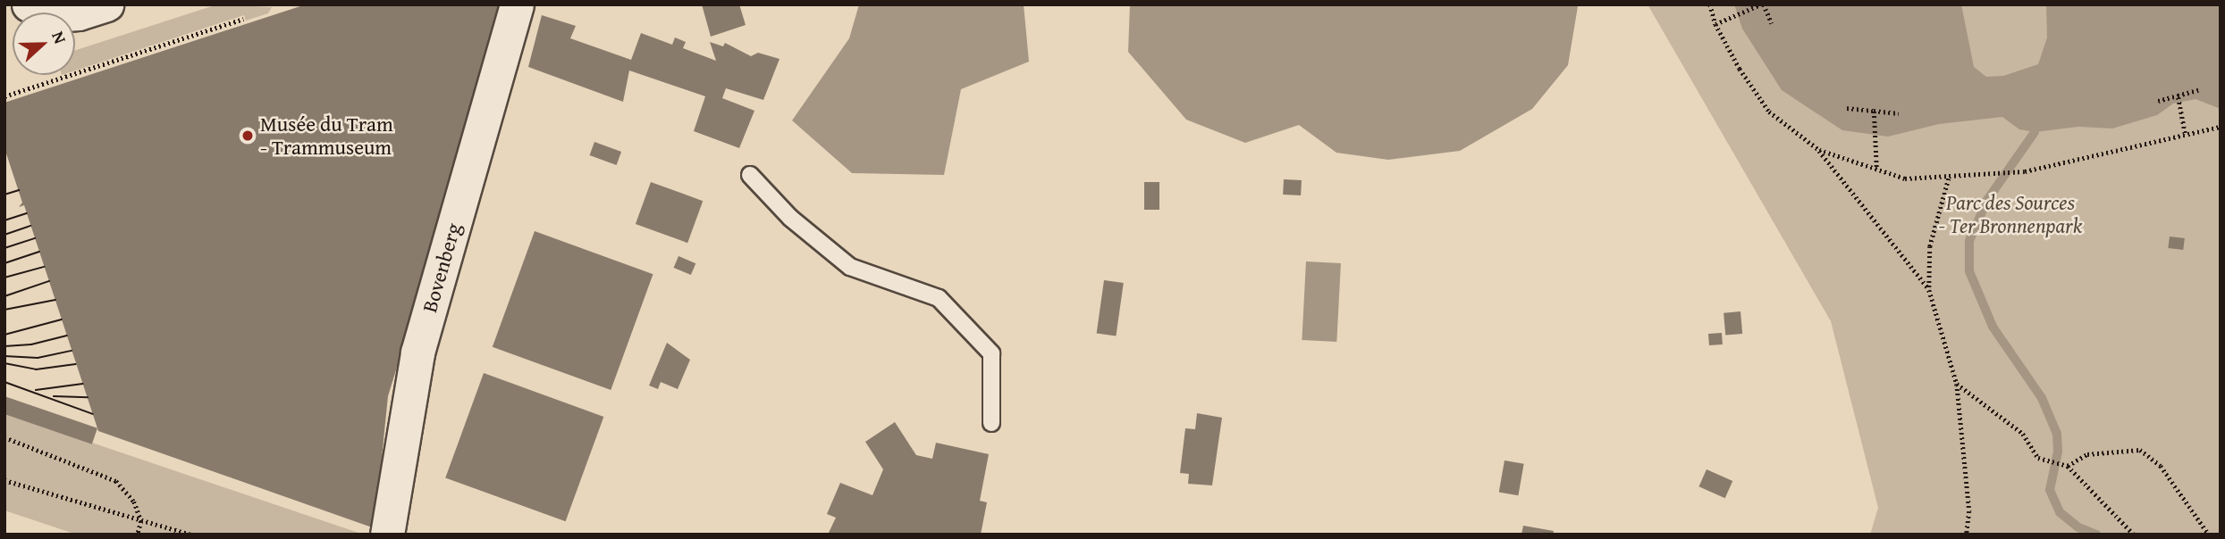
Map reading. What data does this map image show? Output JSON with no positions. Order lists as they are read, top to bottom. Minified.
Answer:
{"streets":{"street":["Bovenberg"]},"parks":["Parc des Sources - Ter Bronnenpark"],"places":["Musée du Tram - Trammuseum"],"north":"right"}
